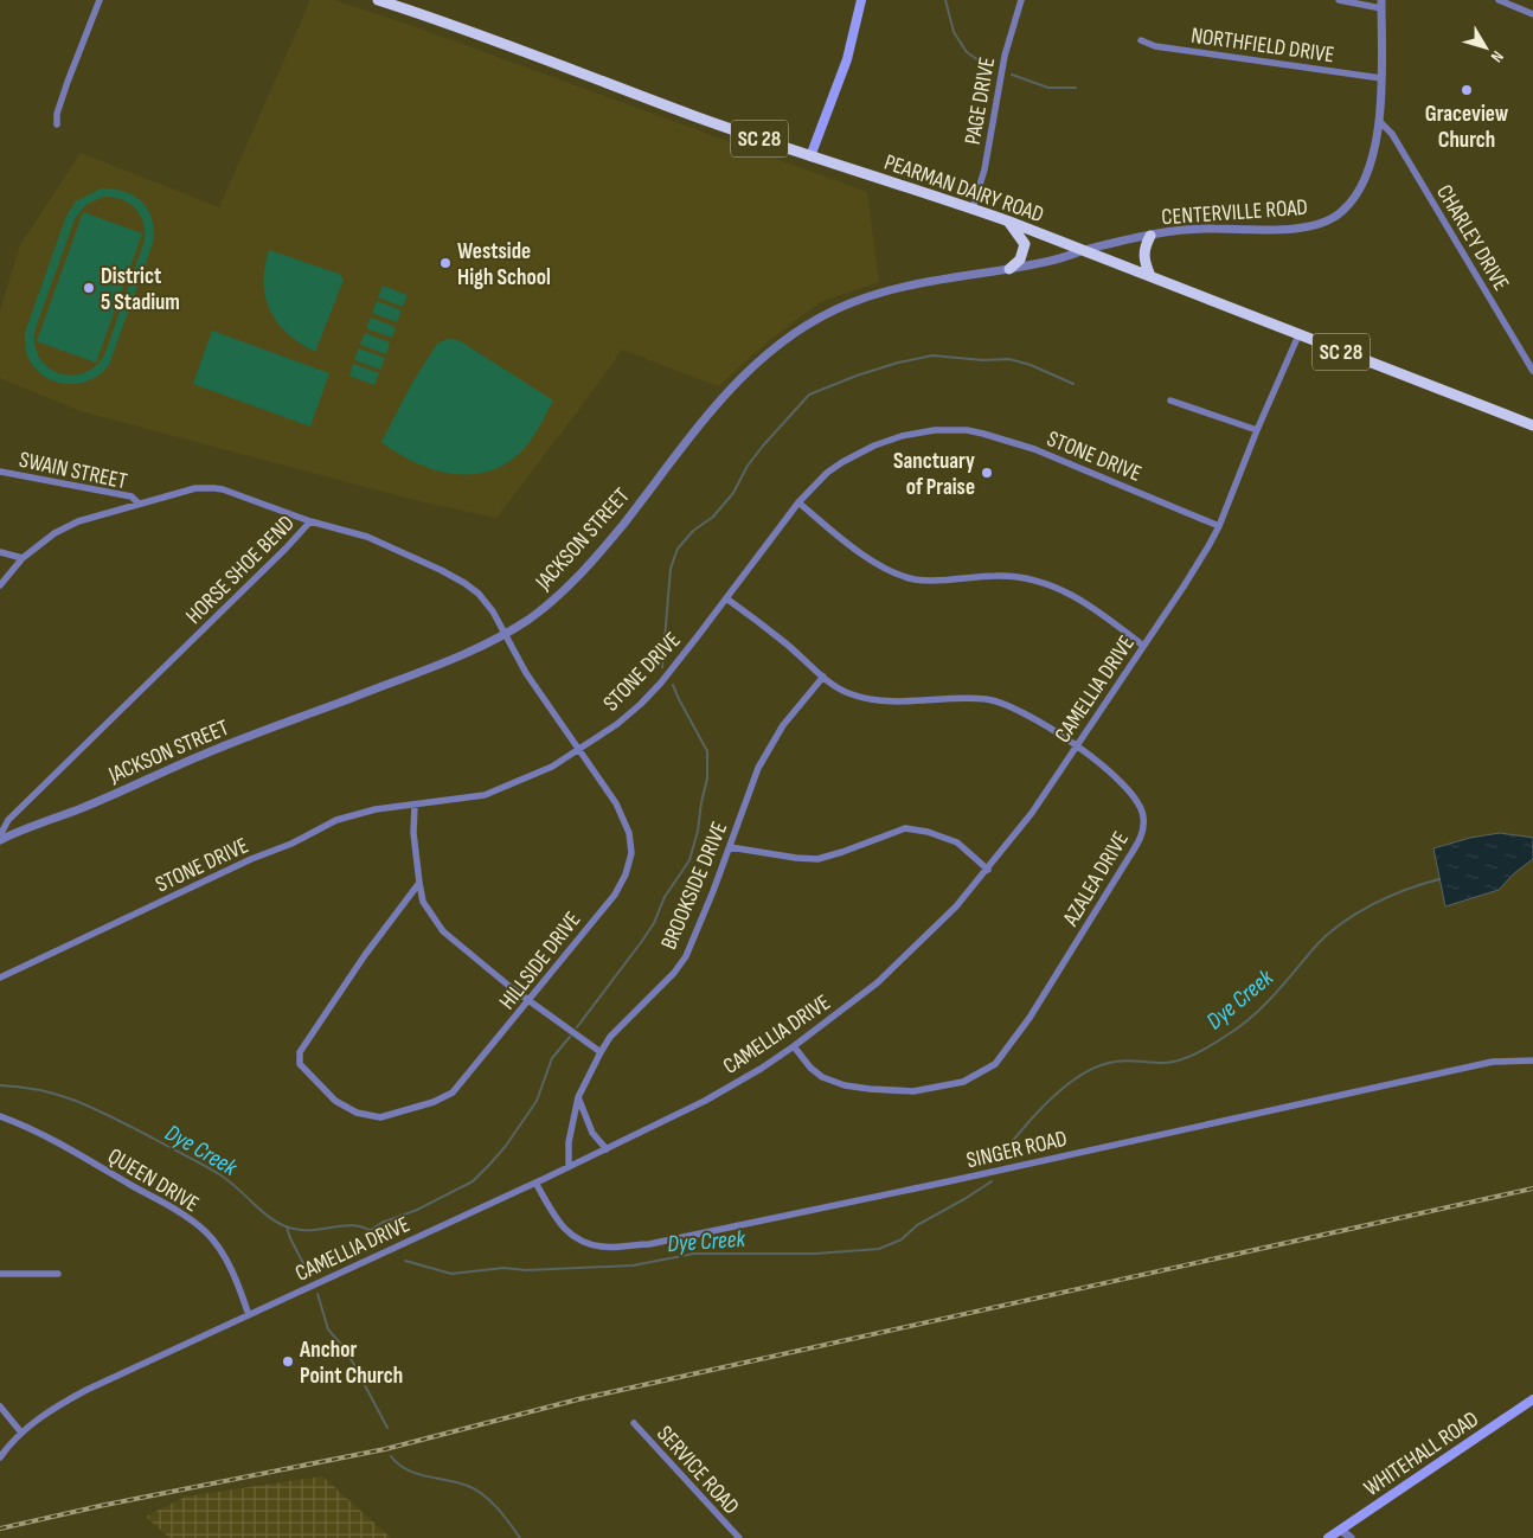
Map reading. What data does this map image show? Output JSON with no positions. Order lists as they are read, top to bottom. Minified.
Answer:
{"streets":{"highway":["SC 28","PEARMAN DAIRY ROAD"],"main road":["WHITEHALL ROAD"],"street":["NORTHFIELD DRIVE","PAGE DRIVE","CENTERVILLE ROAD","CHARLEY DRIVE","STONE DRIVE","SWAIN STREET","JACKSON STREET","HORSE SHOE BEND","CAMELLIA DRIVE","AZALEA DRIVE","BROOKSIDE DRIVE","HILLSIDE DRIVE","SINGER ROAD","QUEEN DRIVE","SERVICE ROAD"]},"crossings":[["NORTHFIELD DRIVE","CENTERVILLE ROAD"],["PAGE DRIVE","PEARMAN DAIRY ROAD"],["PEARMAN DAIRY ROAD","CENTERVILLE ROAD"],["PEARMAN DAIRY ROAD","JACKSON STREET"],["PEARMAN DAIRY ROAD","CAMELLIA DRIVE"],["CENTERVILLE ROAD","CHARLEY DRIVE"],["CENTERVILLE ROAD","JACKSON STREET"],["STONE DRIVE","CAMELLIA DRIVE"],["STONE DRIVE","AZALEA DRIVE"],["STONE DRIVE","HILLSIDE DRIVE"],["SWAIN STREET","HORSE SHOE BEND"],["JACKSON STREET","HILLSIDE DRIVE"],["HORSE SHOE BEND","HILLSIDE DRIVE"],["CAMELLIA DRIVE","AZALEA DRIVE"],["CAMELLIA DRIVE","BROOKSIDE DRIVE"],["CAMELLIA DRIVE","SINGER ROAD"],["CAMELLIA DRIVE","QUEEN DRIVE"],["AZALEA DRIVE","BROOKSIDE DRIVE"]],"water":["Dye Creek"],"places":["Graceview Church","Westside High School","District 5 Stadium","Sanctuary of Praise","Anchor Point Church"],"north":"bottom right"}
